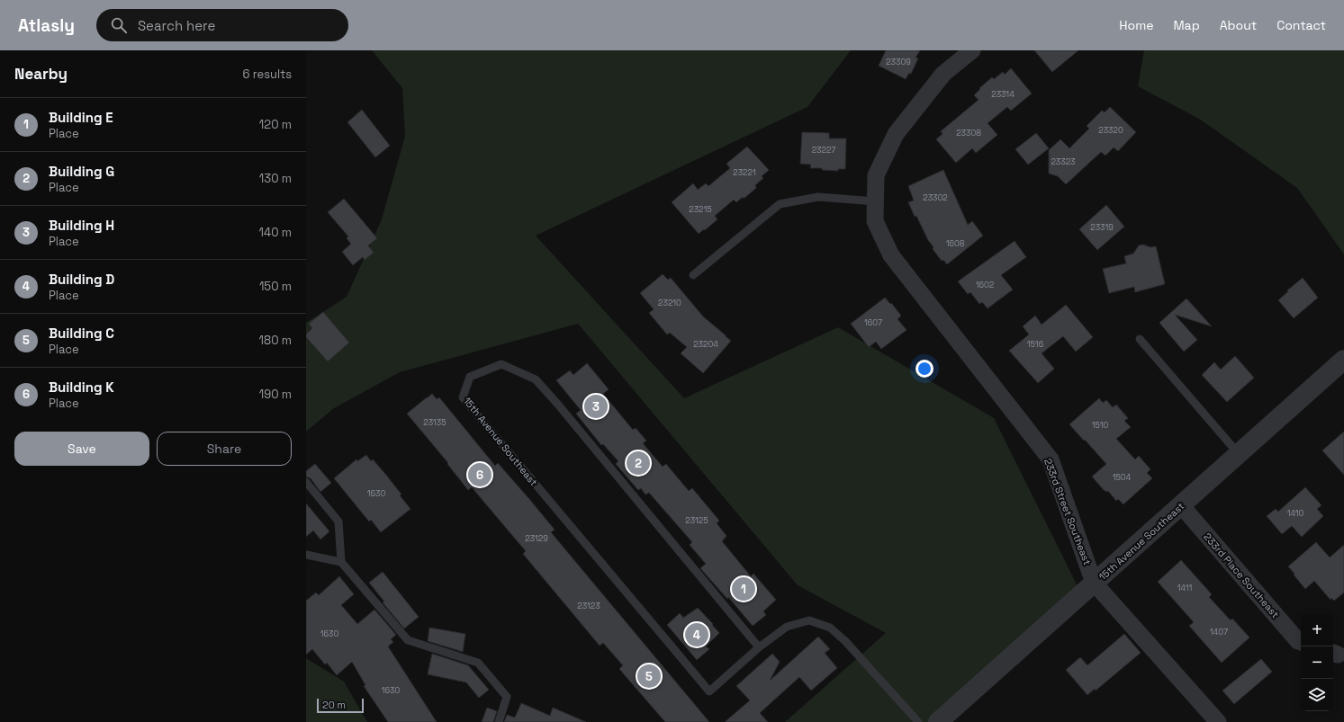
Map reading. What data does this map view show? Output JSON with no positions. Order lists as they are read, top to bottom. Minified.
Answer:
{"streets":{"street":["15th Avenue Southeast","233rd Street Southeast","233rd Place Southeast"]},"crossings":[["15th Avenue Southeast","233rd Street Southeast"],["15th Avenue Southeast","233rd Place Southeast"]],"house_numbers":["23309","23314","23320","23308","23227","23323","23221","23302","23215","23319","1608","1602","23210","1607","23204","1516","23135","1510","1504","1630","1410","23125","23129","1411","23123","1407","1630","1630"],"scale_bar":"20 m","page":{"header":"Atlasly","search":"Search here","nav":["Home","Map","About","Contact"],"heading":["Nearby","6 results"],"list":[{"mark":"1","name":"Building E","note":"Place","value":"120 m"},{"mark":"2","name":"Building G","note":"Place","value":"130 m"},{"mark":"3","name":"Building H","note":"Place","value":"140 m"},{"mark":"4","name":"Building D","note":"Place","value":"150 m"},{"mark":"5","name":"Building C","note":"Place","value":"180 m"},{"mark":"6","name":"Building K","note":"Place","value":"190 m"}],"pins":["3","2","6","1","4","5"],"buttons":["Save","Share"],"map_buttons":["+","−"],"scale":"20 m"}}
